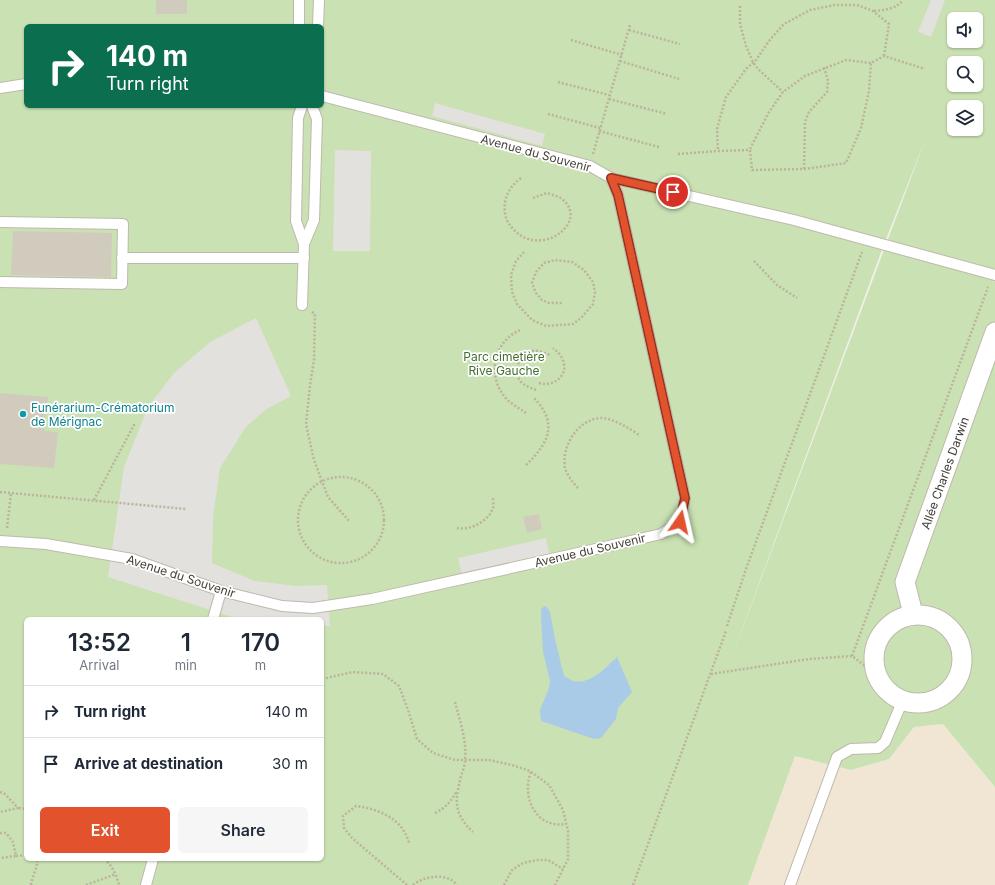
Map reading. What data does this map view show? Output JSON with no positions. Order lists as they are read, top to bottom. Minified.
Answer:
{"streets":{"street":["Allée Charles Darwin"],"lane":["Avenue du Souvenir"]},"parks":["Parc cimetière Rive Gauche"],"places":["Funérarium-Crématorium de Mérignac"],"page":{"turn":["140 m","Turn right"],"eta":["13:52","Arrival","1","min","170","m"],"list":[{"name":"Turn right","value":"140 m"},{"name":"Arrive at destination","value":"30 m"}],"buttons":["Exit","Share"]}}
